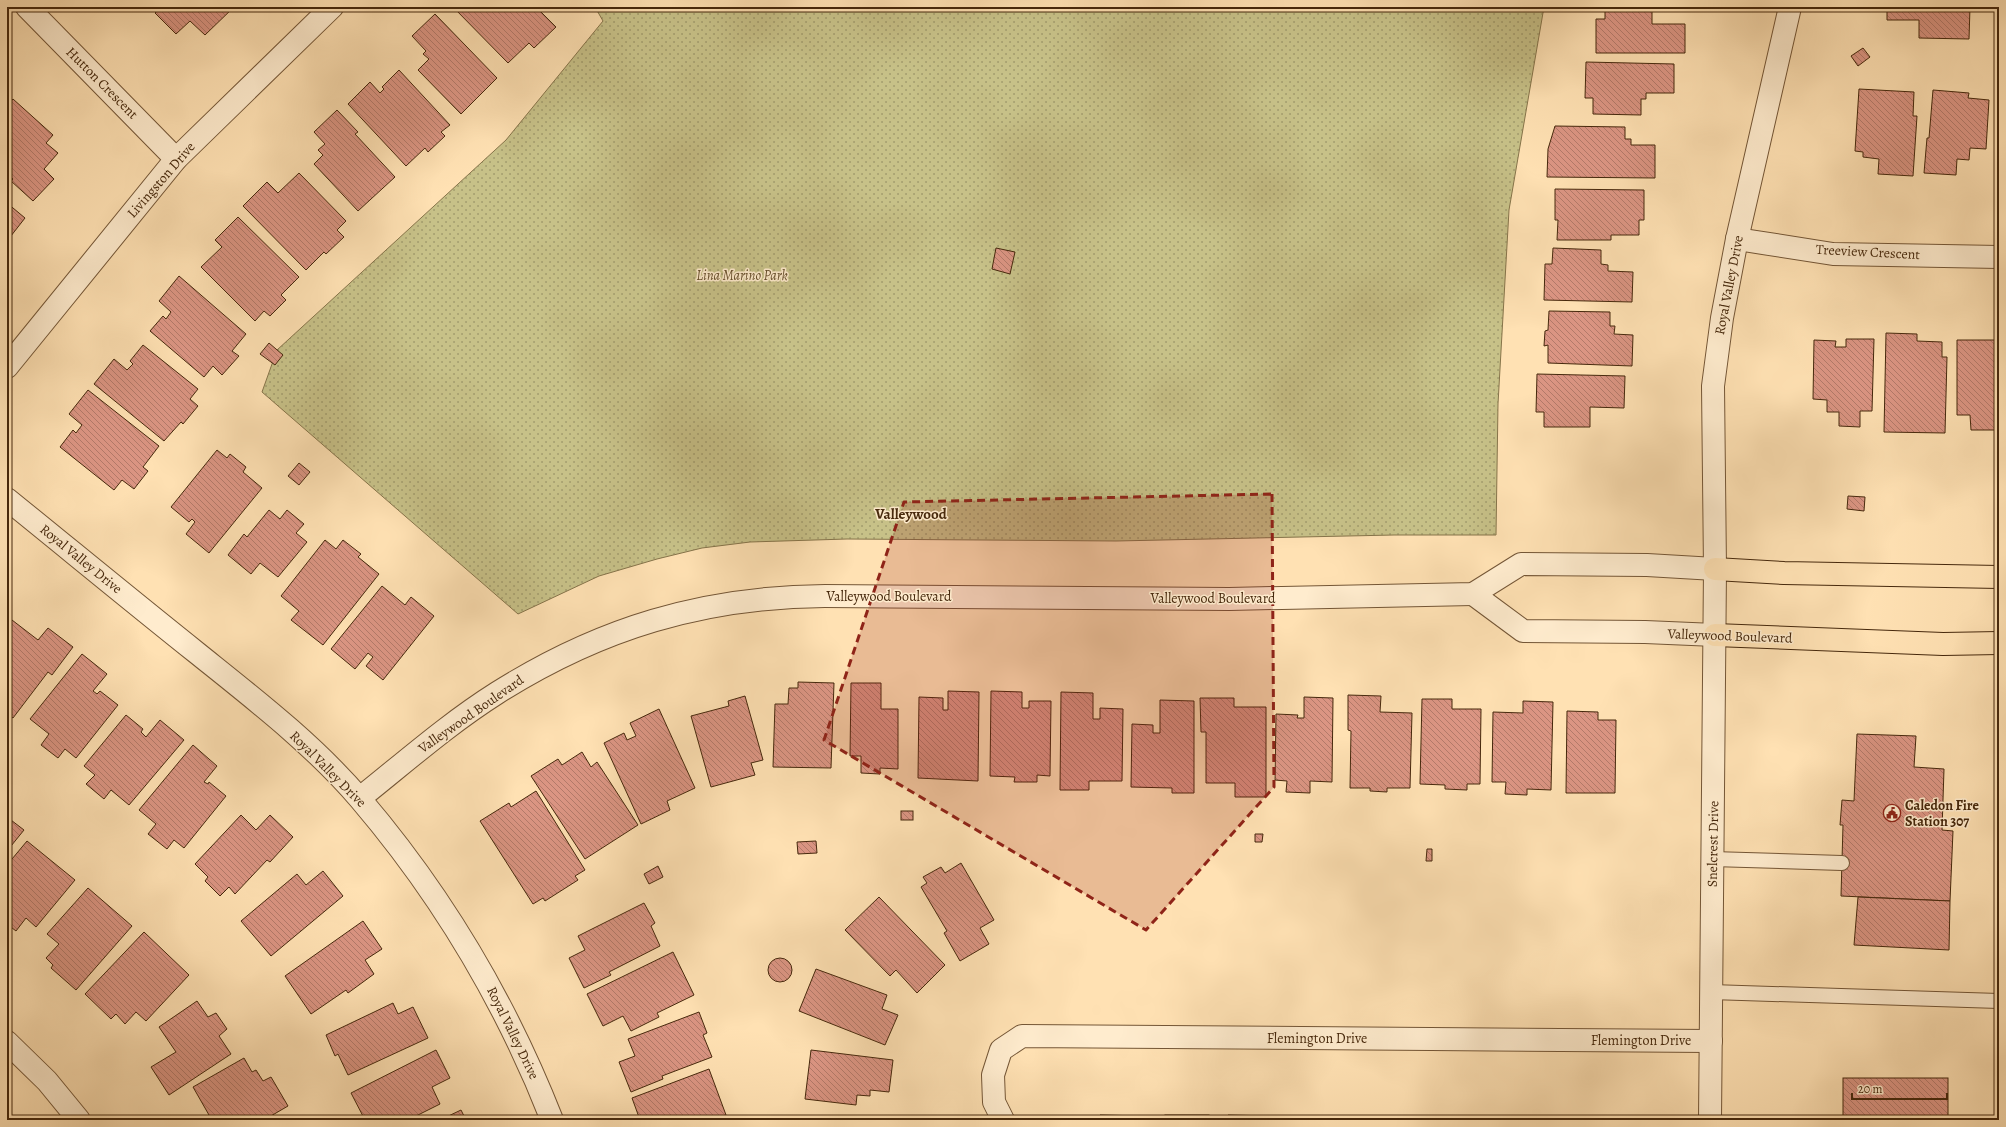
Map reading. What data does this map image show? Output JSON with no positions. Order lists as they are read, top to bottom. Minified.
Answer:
{"streets":{"main road":["Valleywood Boulevard"],"street":["Hutton Crescent","Livingston Drive","Treeview Crescent","Royal Valley Drive","Snelcrest Drive","Flemington Drive"]},"crossings":[["Hutton Crescent","Livingston Drive"],["Treeview Crescent","Royal Valley Drive"],["Royal Valley Drive","Valleywood Boulevard"],["Royal Valley Drive","Snelcrest Drive"],["Valleywood Boulevard","Snelcrest Drive"],["Snelcrest Drive","Flemington Drive"]],"districts":["Valleywood"],"parks":["Lina Marino Park"],"places":{"public building":["Caledon Fire Station 307"]},"scale_bar":"20 m"}
